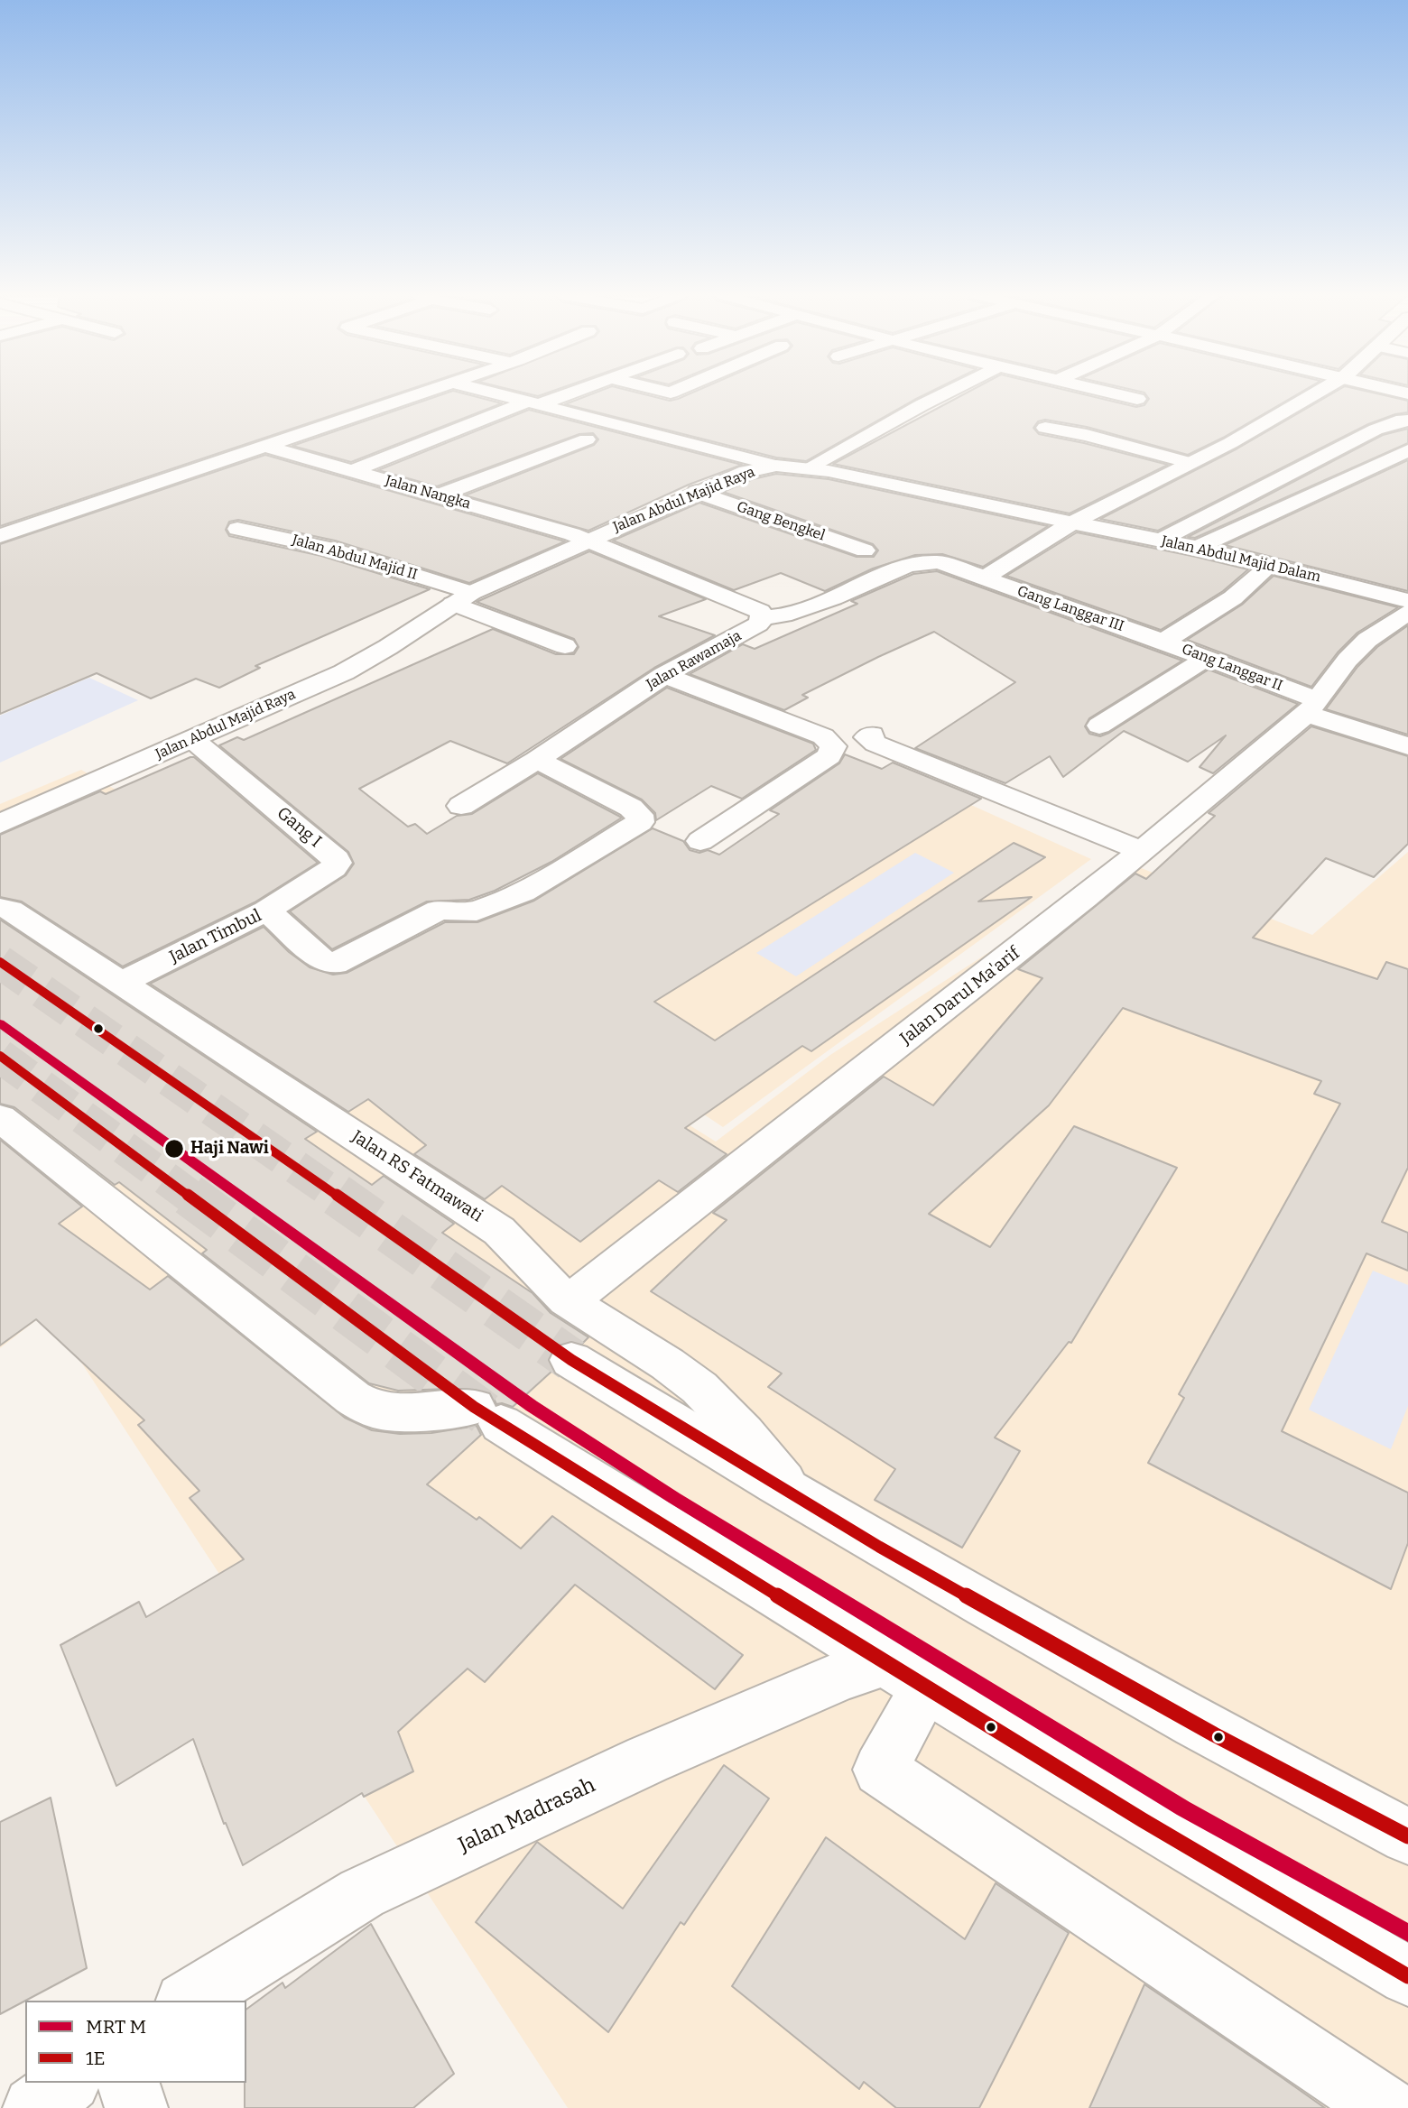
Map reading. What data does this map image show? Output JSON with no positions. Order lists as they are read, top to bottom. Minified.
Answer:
{"streets":{"street":["Jalan Nangka","Jalan Abdul Majid Raya","Gang Bengkel","Jalan Abdul Majid II","Jalan Abdul Majid Dalam","Gang Langgar III","Jalan Rawamaja","Gang Langgar II","Gang I","Jalan Timbul","Jalan Darul Ma'arif","Jalan RS Fatmawati","Jalan Madrasah"]},"crossings":[["Jalan Nangka","Jalan Abdul Majid Raya"],["Jalan Nangka","Jalan Rawamaja"],["Jalan Abdul Majid Raya","Gang Bengkel"],["Jalan Abdul Majid Raya","Jalan Abdul Majid II"],["Jalan Abdul Majid Raya","Jalan Abdul Majid Dalam"],["Jalan Abdul Majid Raya","Jalan Rawamaja"],["Jalan Abdul Majid Raya","Gang I"],["Jalan Abdul Majid Dalam","Gang Langgar II"],["Jalan Abdul Majid Dalam","Jalan Darul Ma'arif"],["Gang Langgar III","Jalan Rawamaja"],["Gang Langgar III","Gang Langgar II"],["Jalan Rawamaja","Jalan Timbul"],["Gang Langgar II","Jalan Darul Ma'arif"],["Gang I","Jalan Timbul"],["Jalan Timbul","Jalan RS Fatmawati"],["Jalan Darul Ma'arif","Jalan RS Fatmawati"]],"places":["Haji Nawi"],"lines":["transit line 1E","metro line M"],"legend":["MRT M","1E"]}
